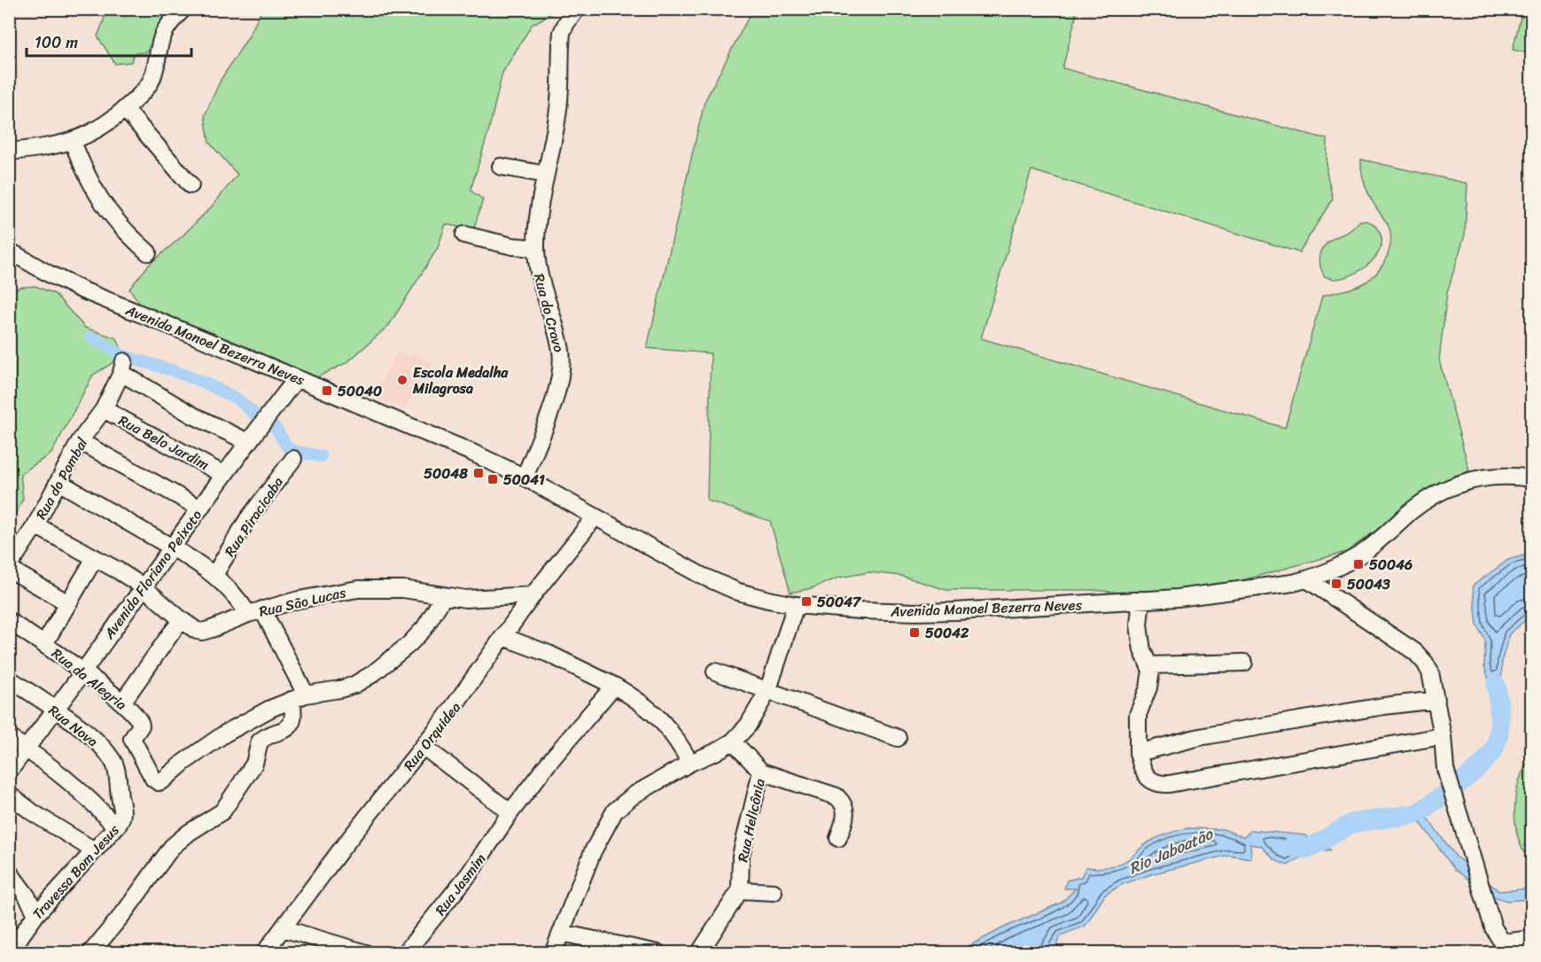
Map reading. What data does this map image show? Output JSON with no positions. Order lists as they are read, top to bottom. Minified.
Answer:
{"streets":{"street":["Rua do Cravo","Avenida Manoel Bezerra Neves","Rua Belo Jardim","Rua do Pombal","Rua Piracicaba","Avenida Floriano Peixoto","Rua São Lucas","Rua da Alegria","Rua Nova","Rua Orquidea","Rua Helicônia","Travessa Bom Jesus","Rua Jasmim"]},"crossings":[["Rua do Cravo","Avenida Manoel Bezerra Neves"],["Avenida Manoel Bezerra Neves","Avenida Floriano Peixoto"],["Avenida Manoel Bezerra Neves","Rua Orquidea"],["Rua Belo Jardim","Rua do Pombal"],["Rua Belo Jardim","Avenida Floriano Peixoto"],["Rua do Pombal","Avenida Floriano Peixoto"],["Avenida Floriano Peixoto","Rua da Alegria"],["Avenida Floriano Peixoto","Rua Nova"],["Rua São Lucas","Rua Orquidea"],["Rua Nova","Travessa Bom Jesus"]],"water":["Rio Jaboatão"],"places":{"other":["Escola Medalha Milagrosa"],"transit":["50040","50048","50041","50046","50043","50047","50042"]},"scale_bar":"100 m"}
